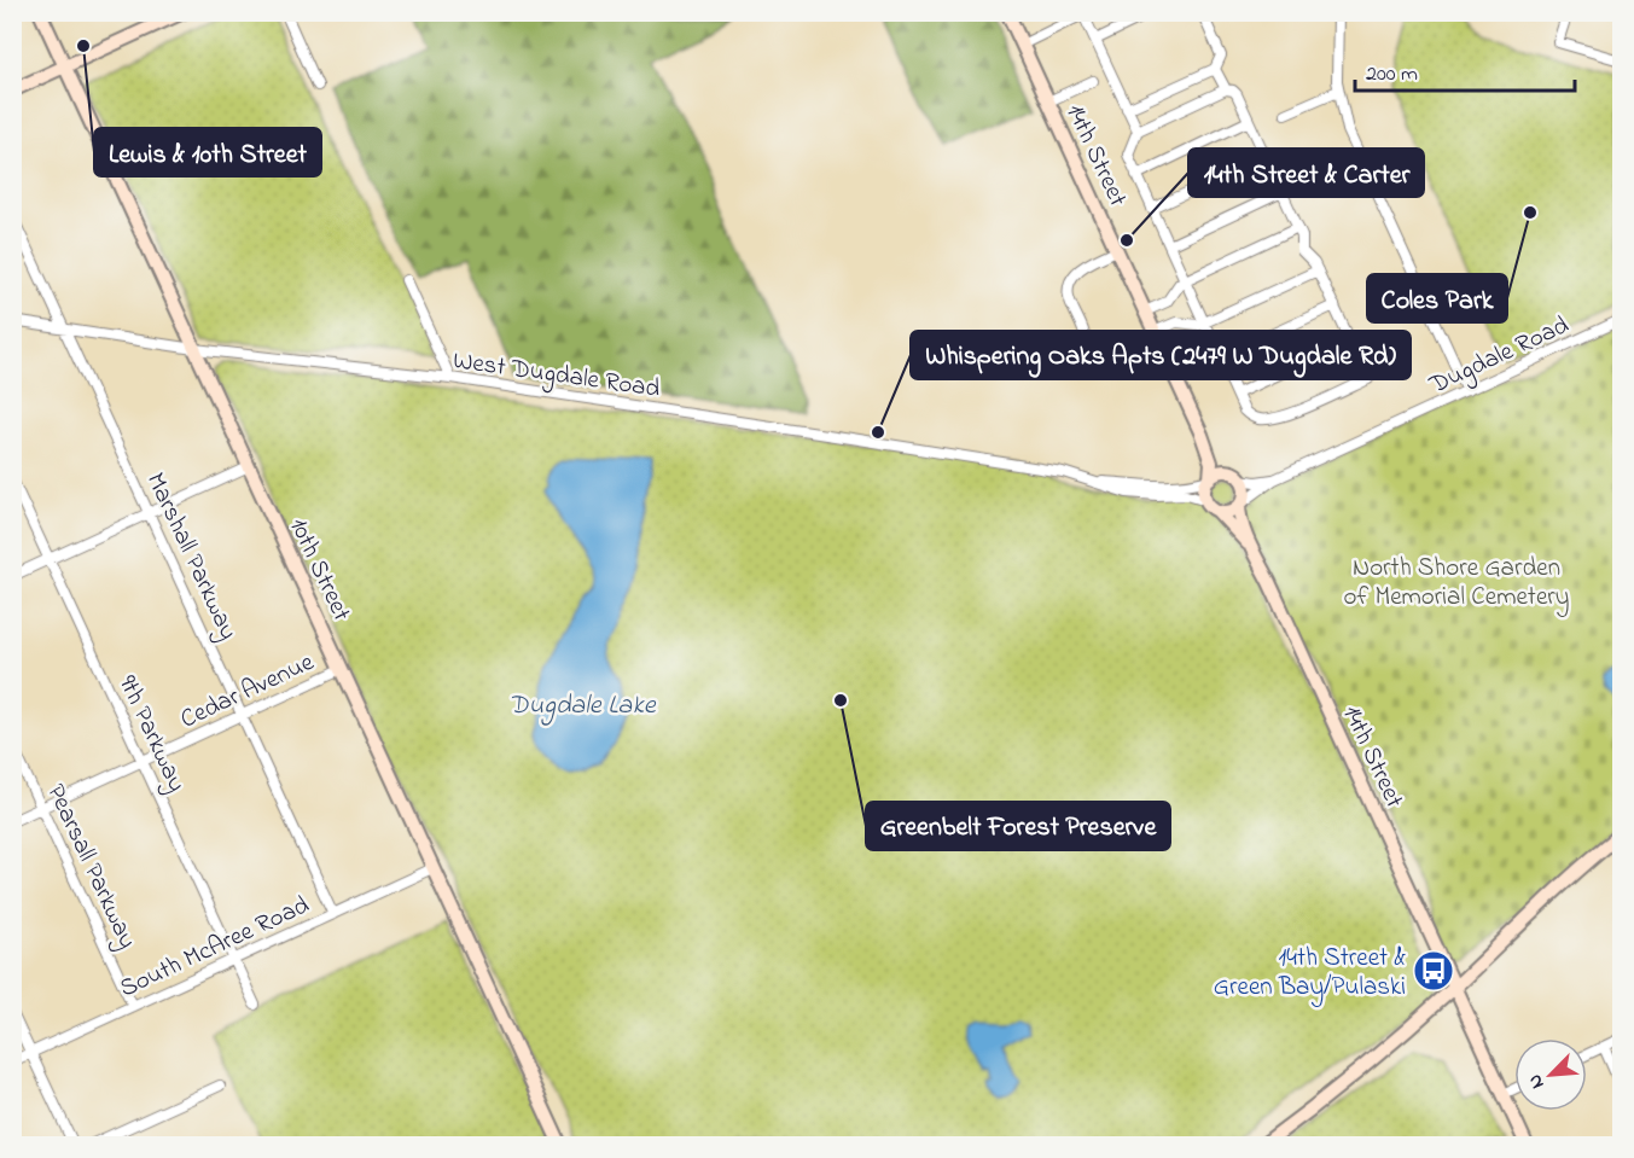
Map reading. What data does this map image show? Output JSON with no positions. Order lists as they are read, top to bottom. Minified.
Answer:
{"streets":{"street":["14th Street","Dugdale Road","West Dugdale Road","Marshall Parkway","10th Street","Cedar Avenue","9th Parkway","Pearsall Parkway","South McAree Road"]},"crossings":[["West Dugdale Road","Marshall Parkway"],["West Dugdale Road","10th Street"],["Marshall Parkway","Cedar Avenue"],["Marshall Parkway","South McAree Road"],["10th Street","Cedar Avenue"],["10th Street","South McAree Road"],["Cedar Avenue","9th Parkway"],["Cedar Avenue","Pearsall Parkway"],["9th Parkway","South McAree Road"],["Pearsall Parkway","South McAree Road"]],"water":["Dugdale Lake"],"parks":["North Shore Garden of Memorial Cemetery"],"places":{"other":["Lewis & 10th Street","Coles Park","14th Street & Carter","Whispering Oaks Apts (2479 W Dugdale Rd)","Greenbelt Forest Preserve"],"bus stop":["14th Street & Green Bay/Pulaski"]},"scale_bar":"200 m","north":"bottom left"}
